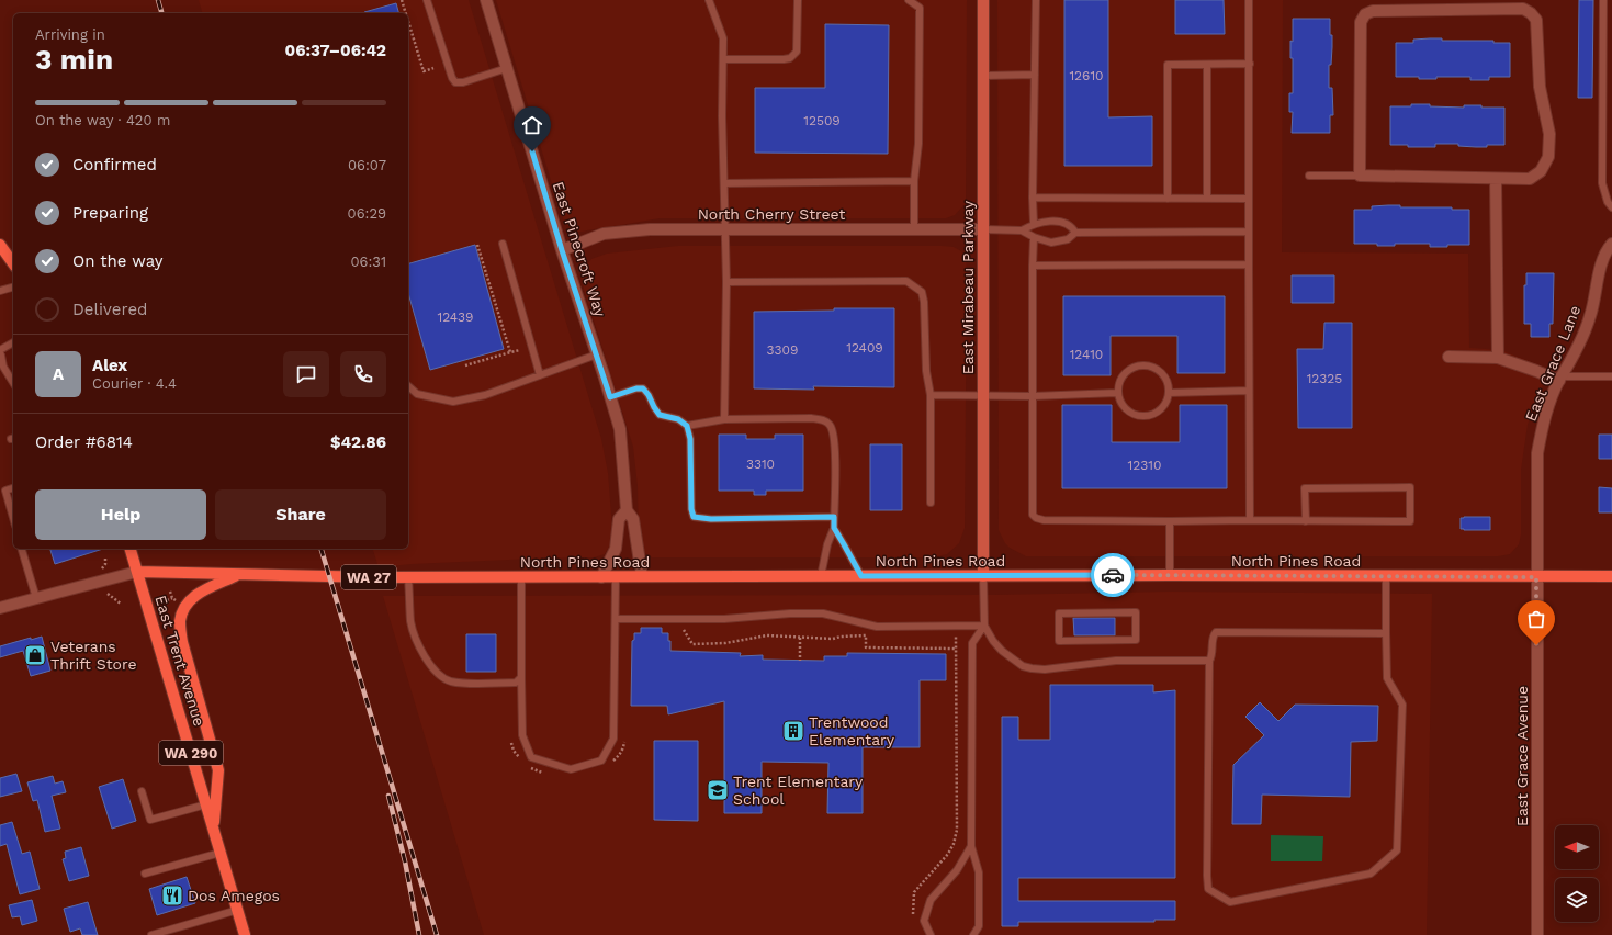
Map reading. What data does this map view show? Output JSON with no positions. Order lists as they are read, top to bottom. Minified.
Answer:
{"streets":{"main road":["North Pines Road","WA 27","East Trent Avenue","WA 290"],"street":["North Cherry Street","East Pinecroft Way","East Mirabeau Parkway","East Grace Lane","East Grace Avenue"]},"crossings":[["North Cherry Street","East Pinecroft Way"],["North Cherry Street","East Mirabeau Parkway"],["East Pinecroft Way","North Pines Road"],["East Mirabeau Parkway","North Pines Road"],["East Grace Lane","North Pines Road"],["East Grace Lane","East Grace Avenue"],["North Pines Road","East Trent Avenue"],["North Pines Road","East Grace Avenue"]],"places":{"shop":["Veterans Thrift Store"],"building":["Trentwood Elementary"],"school or university":["Trent Elementary School"],"restaurant":["Dos Amegos"]},"house_numbers":["12610","12509","12439","12409","3309","12410","12325","3310","12310"],"north":"left","page":{"heading":["3 min","Arriving in","06:37–06:42"],"panel":["Alex","Courier · 4.4","Order #6814","$42.86"],"bar":"On the way · 420 m","list":[["Confirmed","06:07"],["Preparing","06:29"],["On the way","06:31"],"Delivered"],"round":"A","buttons":["Help","Share"]}}
